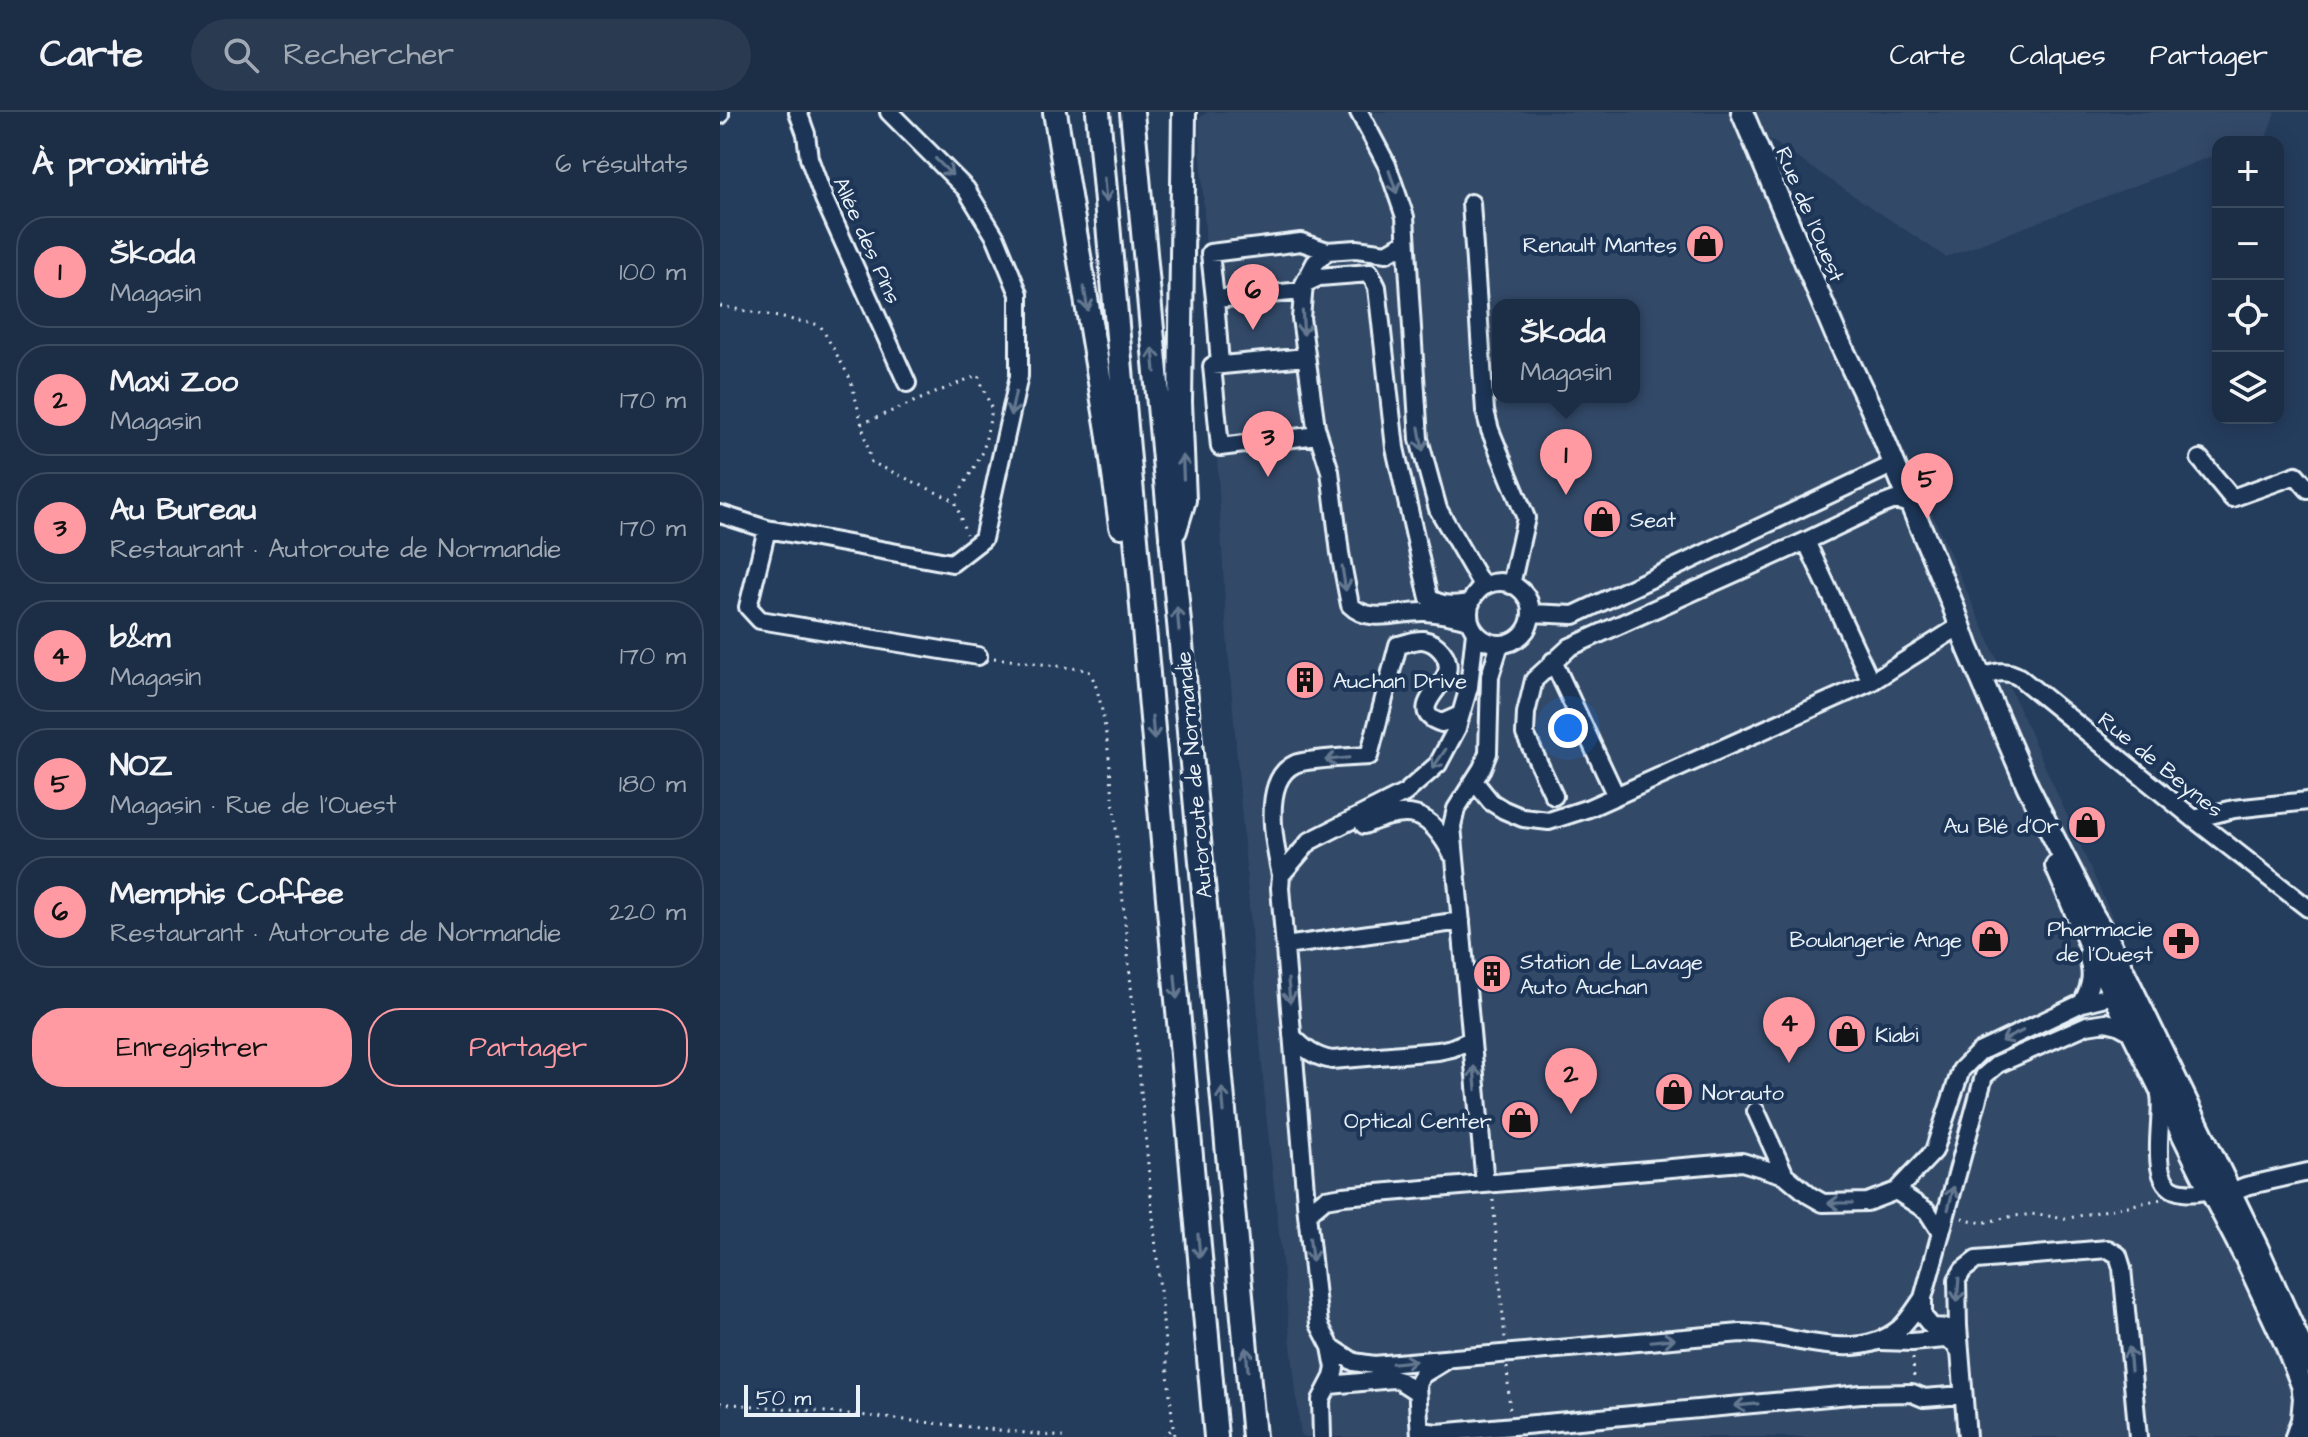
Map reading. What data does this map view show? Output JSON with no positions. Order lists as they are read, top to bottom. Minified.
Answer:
{"streets":{"highway":["Autoroute de Normandie"],"main road":["Rue de l'Ouest"],"street":["Allée des Pins","Rue de Beynes"]},"crossings":[["Rue de l'Ouest","Rue de Beynes"]],"places":{"shop":["Renault Mantes","Seat","Au Blé d’Or","Boulangerie Ange","Kiabi","Norauto","Optical Center"],"building":["Auchan Drive","Station de Lavage Auto Auchan"],"pharmacy":["Pharmacie de l'Ouest"]},"scale_bar":"50 m","page":{"header":"Carte","search":"Rechercher","nav":["Carte","Calques","Partager"],"heading":["À proximité","6 résultats"],"map_buttons":["+","−"],"list":[{"mark":"1","name":"Škoda","note":"Magasin","value":"100 m"},{"mark":"2","name":"Maxi Zoo","note":"Magasin","value":"170 m"},{"mark":"3","name":"Au Bureau","note":"Restaurant · Autoroute de Normandie","value":"170 m"},{"mark":"4","name":"b&m","note":"Magasin","value":"170 m"},{"mark":"5","name":"NOZ","note":"Magasin · Rue de l'Ouest","value":"180 m"},{"mark":"6","name":"Memphis Coffee","note":"Restaurant · Autoroute de Normandie","value":"220 m"}],"pins":["6","3","1","5","4","2"],"popup":["Škoda","Magasin"],"buttons":["Enregistrer","Partager"],"scale":"50 m"}}
